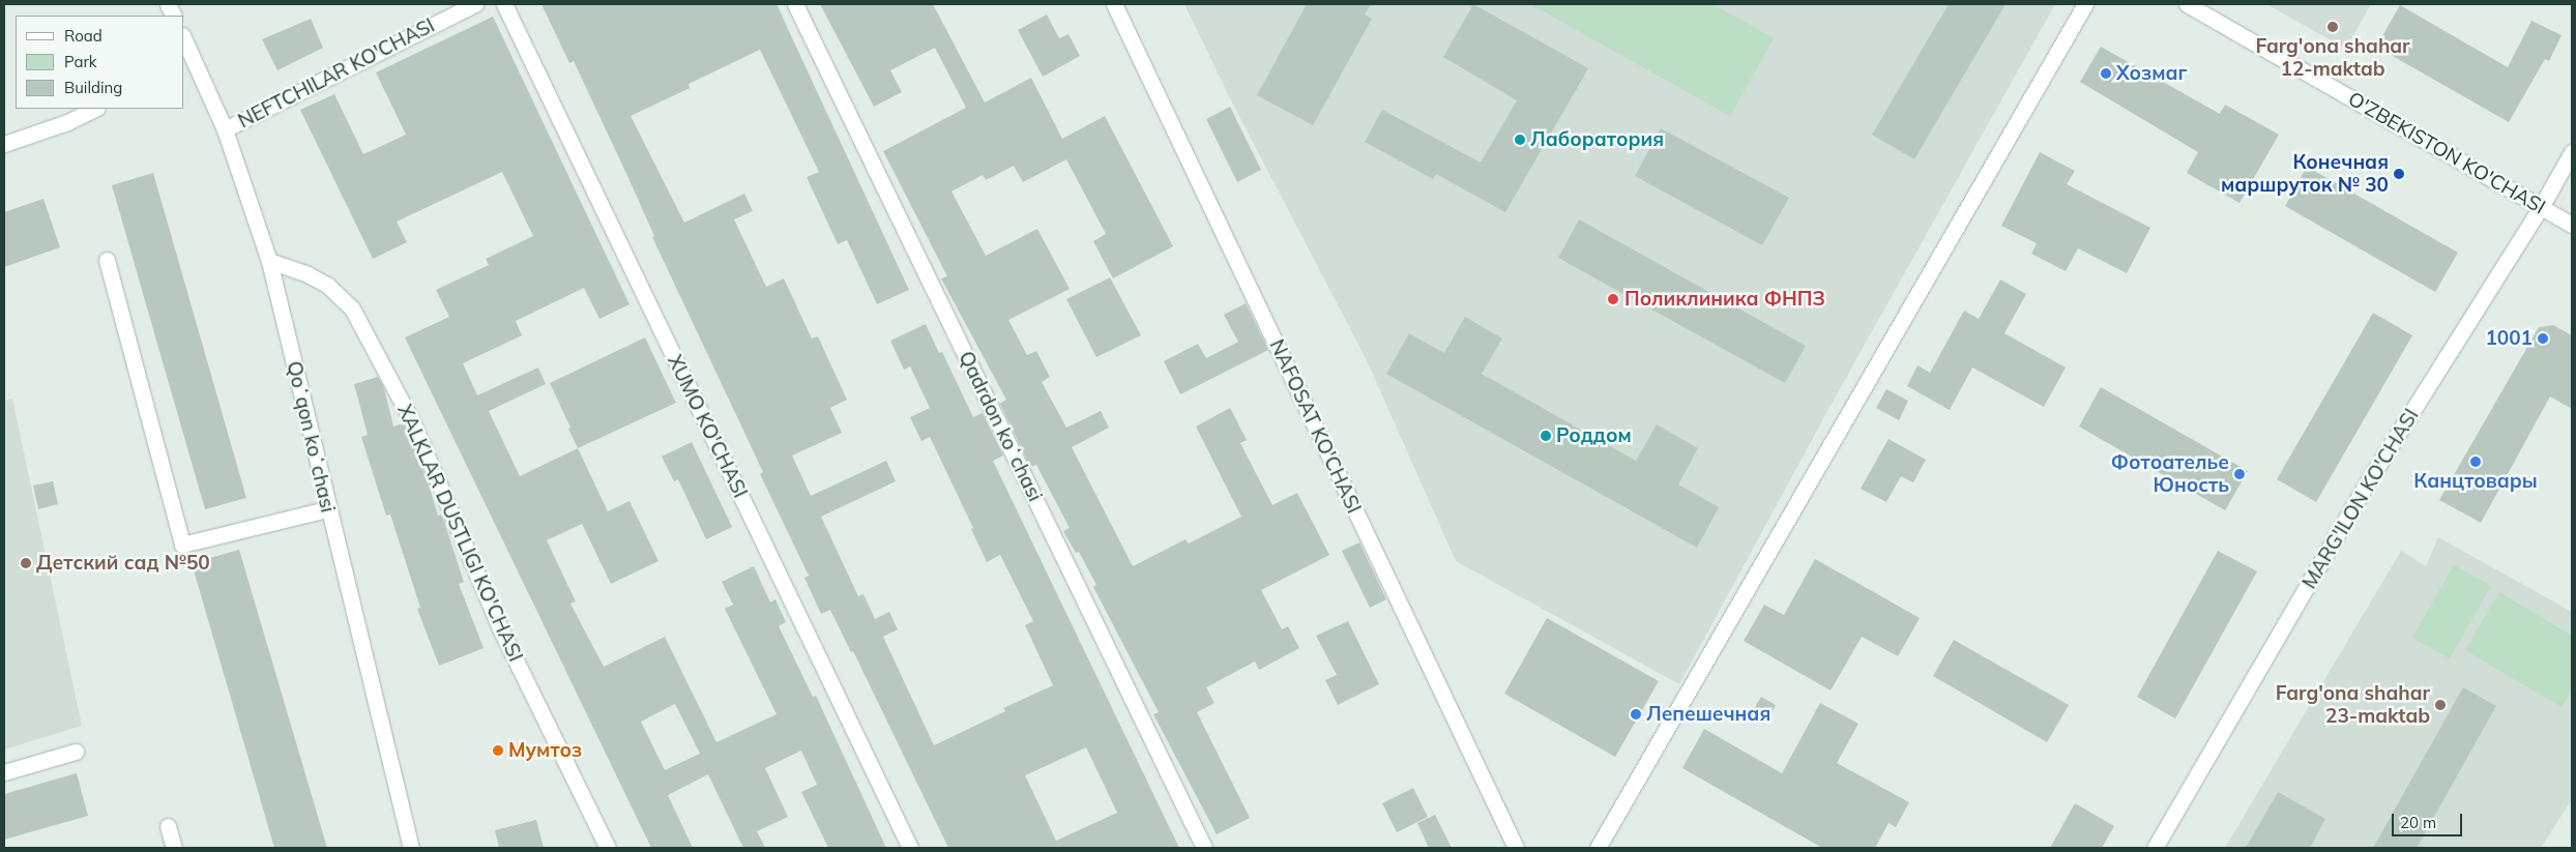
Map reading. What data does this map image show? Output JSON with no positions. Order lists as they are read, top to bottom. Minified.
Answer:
{"streets":{"street":["NEFTCHILAR KO'CHASI","O'ZBEKISTON KO'CHASI","XUMO KO'CHASI","Qadrdon koʻchasi","NAFOSAT KO'CHASI","Qoʻqon koʻchasi","MARG'ILON KO'CHASI","XALKLAR DUSTLIGI KO'CHASI"]},"crossings":[["NEFTCHILAR KO'CHASI","Qoʻqon koʻchasi"],["O'ZBEKISTON KO'CHASI","MARG'ILON KO'CHASI"],["Qoʻqon koʻchasi","XALKLAR DUSTLIGI KO'CHASI"]],"places":["Farg'ona shahar 12-maktab","Хозмаг","Лаборатория","Конечная маршруток № 30","Поликлиника ФНПЗ","1001","Роддом","Канцтовары","Фотоателье Юность","Детский сад №50","Farg'ona shahar 23-maktab","Лепешечная","Mумтоз"],"legend":["Road","Park","Building"],"scale_bar":"20 m"}
